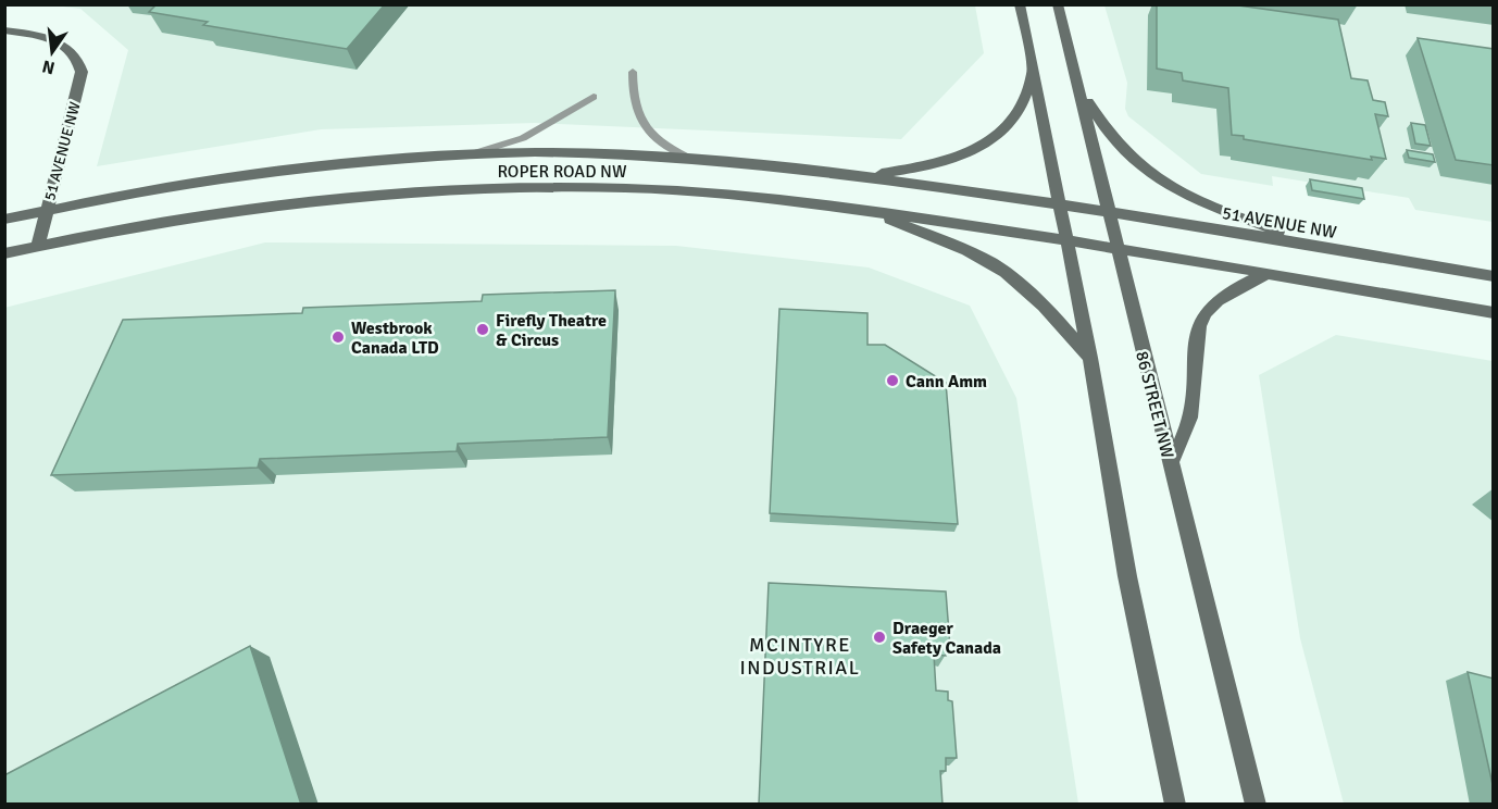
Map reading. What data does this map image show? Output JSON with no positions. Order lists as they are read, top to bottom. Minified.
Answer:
{"streets":{"main road":["51 AVENUE NW","ROPER ROAD NW","86 STREET NW"]},"crossings":[["51 AVENUE NW","ROPER ROAD NW"],["51 AVENUE NW","86 STREET NW"],["ROPER ROAD NW","86 STREET NW"]],"districts":["MCINTYRE INDUSTRIAL"],"places":["Firefly Theatre & Circus","Westbrook Canada LTD","Cann Amm","Draeger Safety Canada"],"north":"bottom"}
